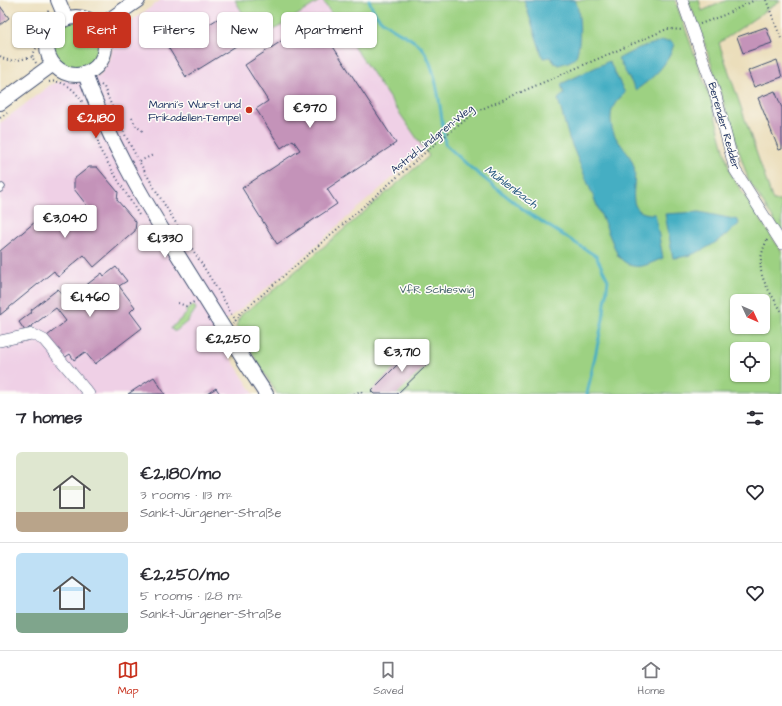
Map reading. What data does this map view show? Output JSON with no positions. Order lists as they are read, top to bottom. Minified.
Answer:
{"streets":{"street":["Berender Redder"],"path":["Astrid-Lindgren-Weg"]},"crossings":[["Berender Redder","Astrid-Lindgren-Weg"]],"water":["Mühlenbach"],"parks":["VfR Schleswig"],"places":["Manni's Wurst und Frikadellen-Tempel"],"north":"bottom right","page":{"chip":["Buy","Rent","Filters","New","Apartment"],"price":["€970","€2,180","€3,040","€1,330","€1,460","€2,250","€3,710"],"heading":"7 homes","list":[{"name":"€2,180/mo","note":"3 rooms · 113 m² · Sankt-Jürgener-Straße"},{"name":"€2,250/mo","note":"5 rooms · 128 m² · Sankt-Jürgener-Straße"}],"tabs":["Map","Saved","Home"]}}
